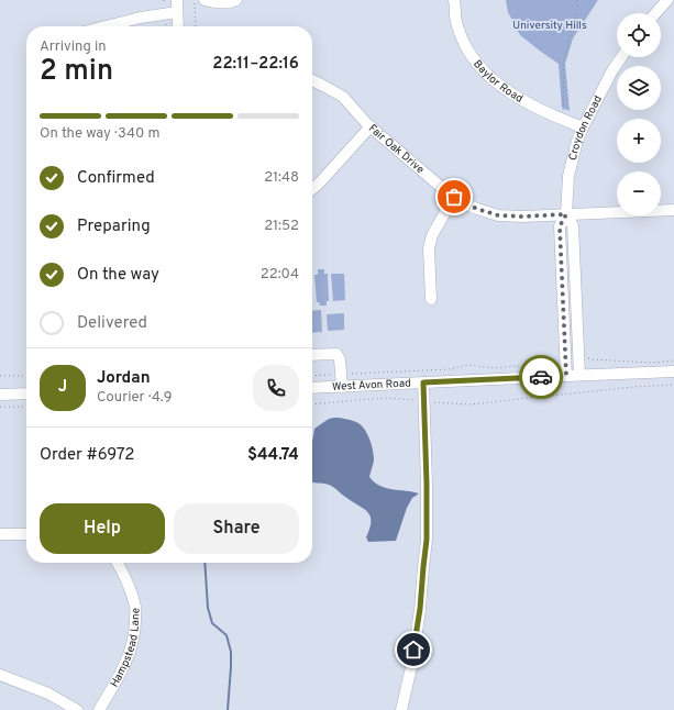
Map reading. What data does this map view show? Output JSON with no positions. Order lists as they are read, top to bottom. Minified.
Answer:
{"streets":{"street":["Baylor Road","Croydon Road","Fair Oak Drive","West Avon Road","Hampstead Lane"]},"crossings":[["Baylor Road","Croydon Road"],["Croydon Road","Fair Oak Drive"],["Croydon Road","West Avon Road"]],"parks":["University Hills"],"page":{"map_buttons":["+","−"],"heading":["2 min","Arriving in","22:11–22:16"],"panel":["Jordan","Courier · 4.9","Order #6972","$44.74"],"bar":"On the way · 340 m","list":[["Confirmed","21:48"],["Preparing","21:52"],["On the way","22:04"],"Delivered"],"round":"J","buttons":["Help","Share"]}}
